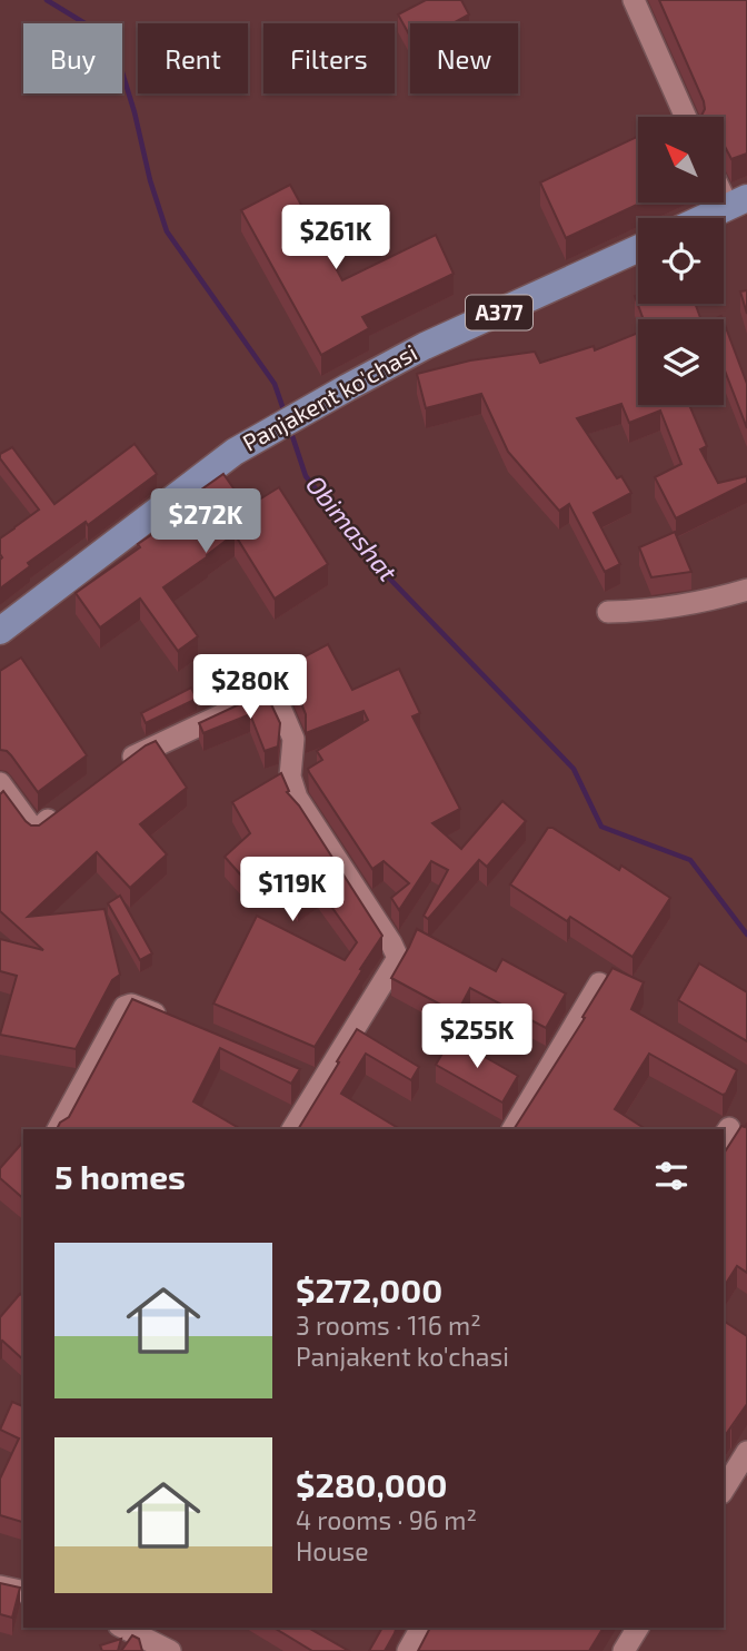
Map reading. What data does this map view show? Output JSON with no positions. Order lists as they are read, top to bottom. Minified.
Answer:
{"streets":{"main road":["A377","Panjakent ko'chasi"]},"water":["Obimashat"],"north":"top left","page":{"chip":["Buy","Rent","Filters","New"],"price":["$261K","$272K","$280K","$119K","$255K"],"heading":"5 homes","list":[{"name":"$272,000","note":"3 rooms · 116 m² · Panjakent ko'chasi"},{"name":"$280,000","note":"4 rooms · 96 m² · House"}]}}
